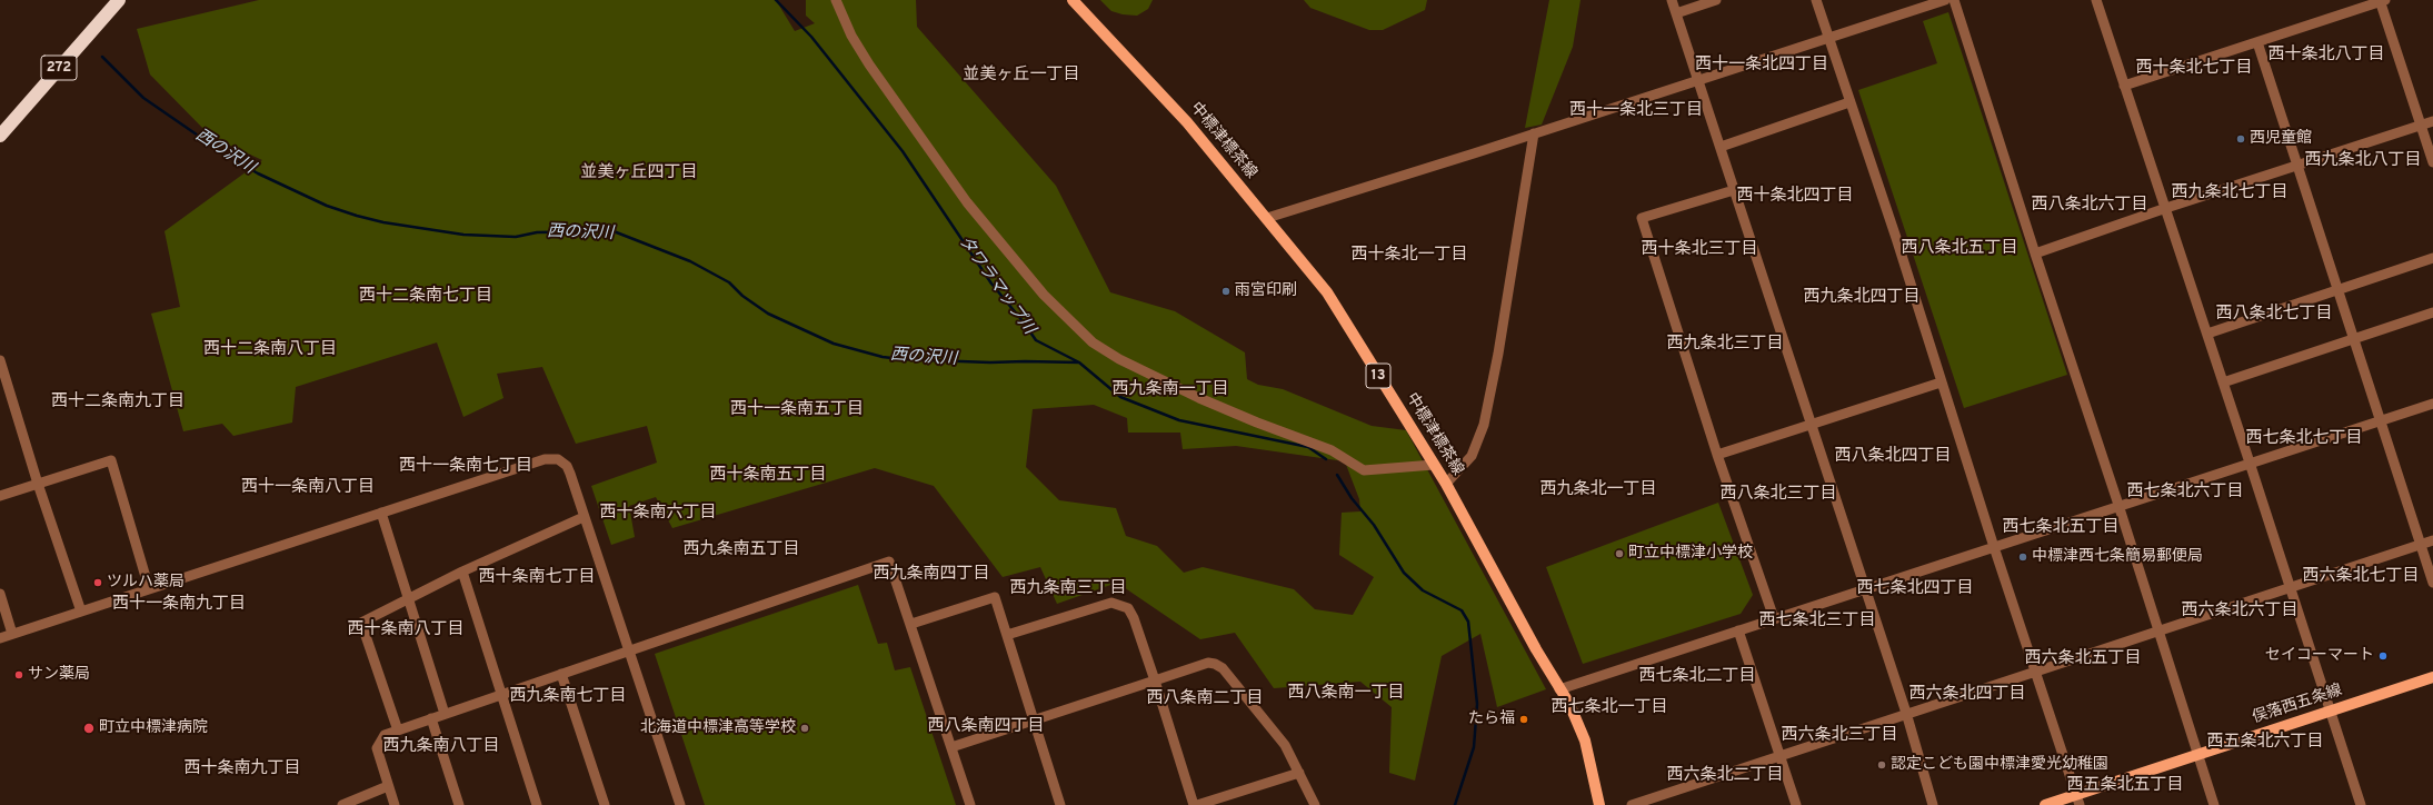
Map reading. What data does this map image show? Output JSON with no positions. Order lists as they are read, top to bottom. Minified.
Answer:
{"streets":{"highway":["272"],"main road":["中標津標茶線","13","俣落西五条線"]},"districts":["西十条北八丁目","西十一条北四丁目","西十条北七丁目","並美ヶ丘一丁目","西十一条北三丁目","西九条北八丁目","並美ヶ丘四丁目","西九条北七丁目","西十条北四丁目","西八条北六丁目","西八条北五丁目","西十条北三丁目","西十条北一丁目","西十二条南七丁目","西九条北四丁目","西八条北七丁目","西九条北三丁目","西十二条南八丁目","西九条南一丁目","西十二条南九丁目","西十一条南五丁目","西七条北七丁目","西八条北四丁目","西十一条南七丁目","西十条南五丁目","西十一条南八丁目","西九条北一丁目","西七条北六丁目","西八条北三丁目","西十条南六丁目","西七条北五丁目","西九条南五丁目","西九条南四丁目","西六条北七丁目","西十条南七丁目","西九条南三丁目","西七条北四丁目","西十一条南九丁目","西六条北六丁目","西七条北三丁目","西十条南八丁目","西六条北五丁目","西七条北二丁目","西八条南一丁目","西六条北四丁目","西九条南七丁目","西八条南二丁目","西七条北一丁目","西八条南四丁目","西六条北三丁目","西五条北六丁目","西九条南八丁目","西十条南九丁目","西六条北二丁目","西五条北五丁目"],"water":["西の沢川","タワラマップ川"],"places":["西児童館","雨宮印刷","町立中標津小学校","中標津西七条簡易郵便局","ツルハ薬局","セイコーマート","サン薬局","たら福","町立中標津病院","北海道中標津高等学校","認定こども園中標津愛光幼稚園"]}
